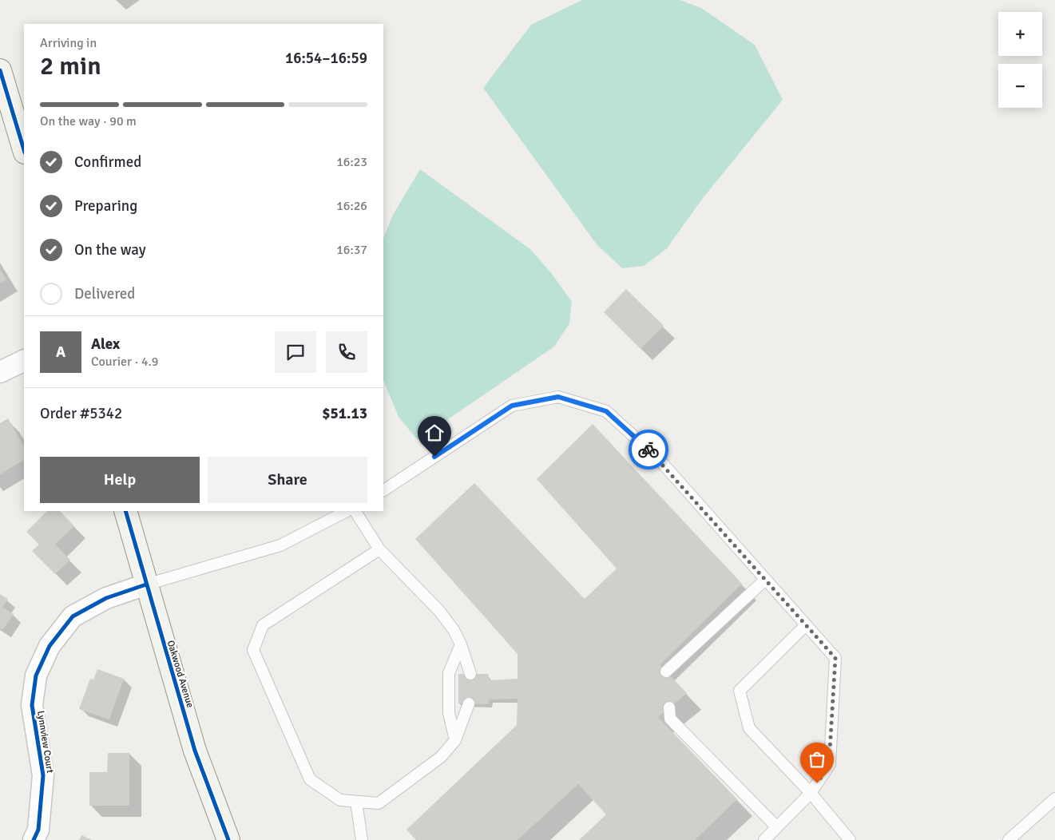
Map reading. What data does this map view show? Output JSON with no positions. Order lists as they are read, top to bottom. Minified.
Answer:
{"streets":{"street":["Oakwood Avenue","Lynnview Court"]},"crossings":[["Oakwood Avenue","Lynnview Court"]],"page":{"map_buttons":["+","−"],"heading":["2 min","Arriving in","16:54–16:59"],"panel":["Alex","Courier · 4.9","Order #5342","$51.13"],"bar":"On the way · 90 m","list":[["Confirmed","16:23"],["Preparing","16:26"],["On the way","16:37"],"Delivered"],"round":"A","buttons":["Help","Share"]}}
